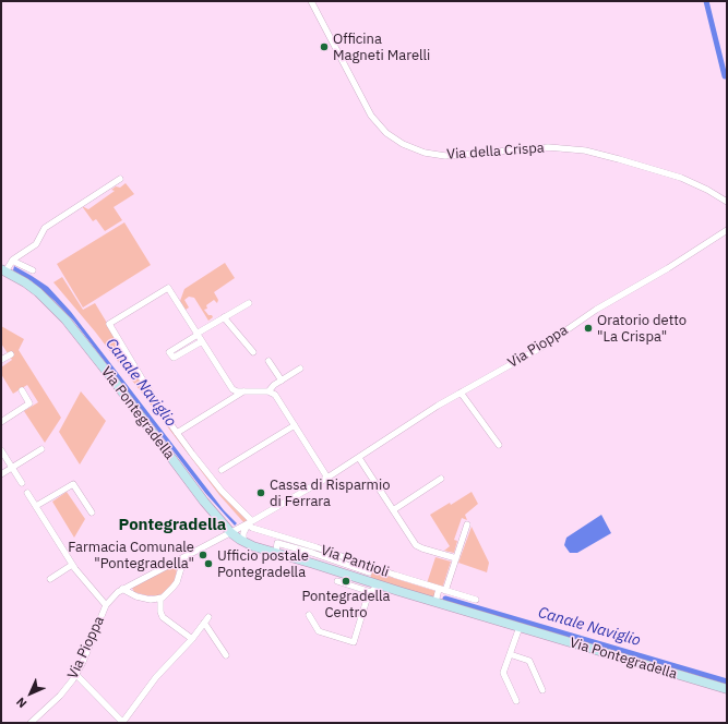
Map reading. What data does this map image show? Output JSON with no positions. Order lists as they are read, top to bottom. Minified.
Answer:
{"streets":{"street":["Via della Crispa","Via Pioppa","Via Pontegradella","Via Pantioli"]},"crossings":[["Via Pioppa","Via Pontegradella"],["Via Pioppa","Via Pantioli"],["Via Pontegradella","Via Pantioli"]],"districts":["Pontegradella"],"water":["Canale Naviglio"],"places":["Officina Magneti Marelli","Oratorio detto \"La Crispa\"","Cassa di Risparmio di Ferrara","Farmacia Comunale \"Pontegradella\"","Ufficio postale Pontegradella","Pontegradella Centro"],"north":"bottom left"}
